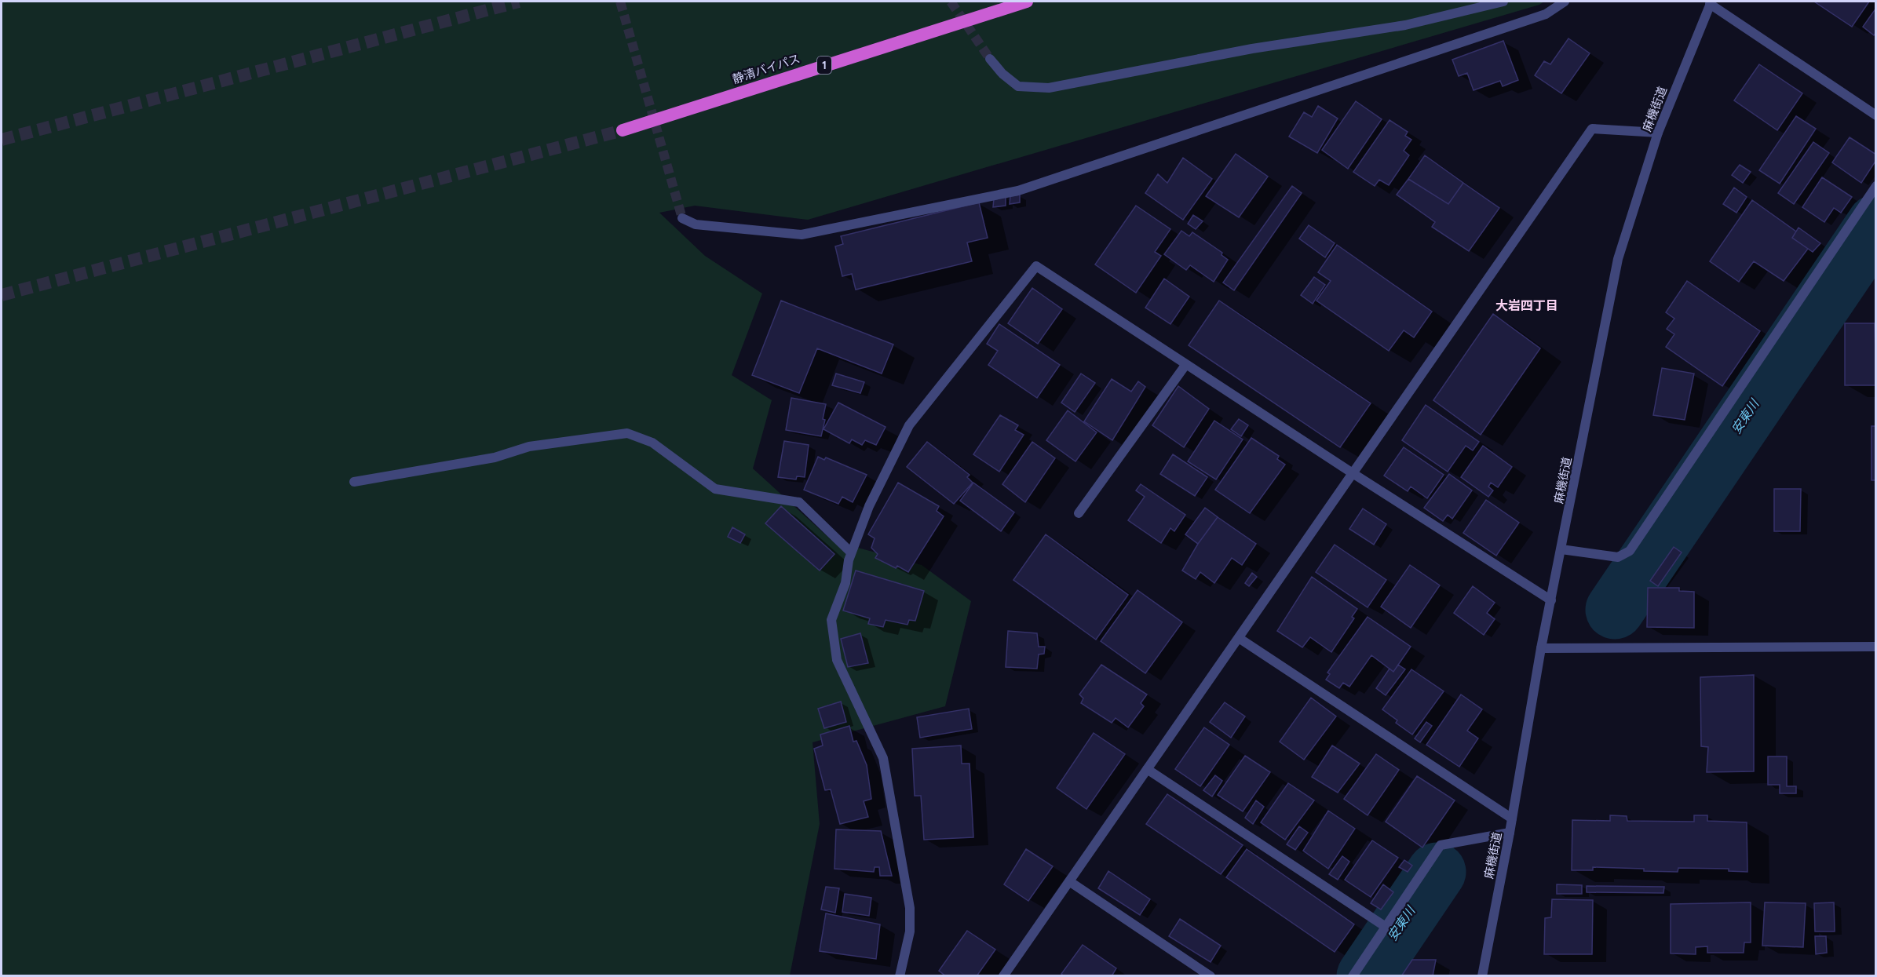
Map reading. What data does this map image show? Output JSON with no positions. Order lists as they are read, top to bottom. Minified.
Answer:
{"streets":{"highway":["1","静清バイパス"],"street":["麻機街道"]},"districts":["大岩四丁目"],"water":["安東川"]}
